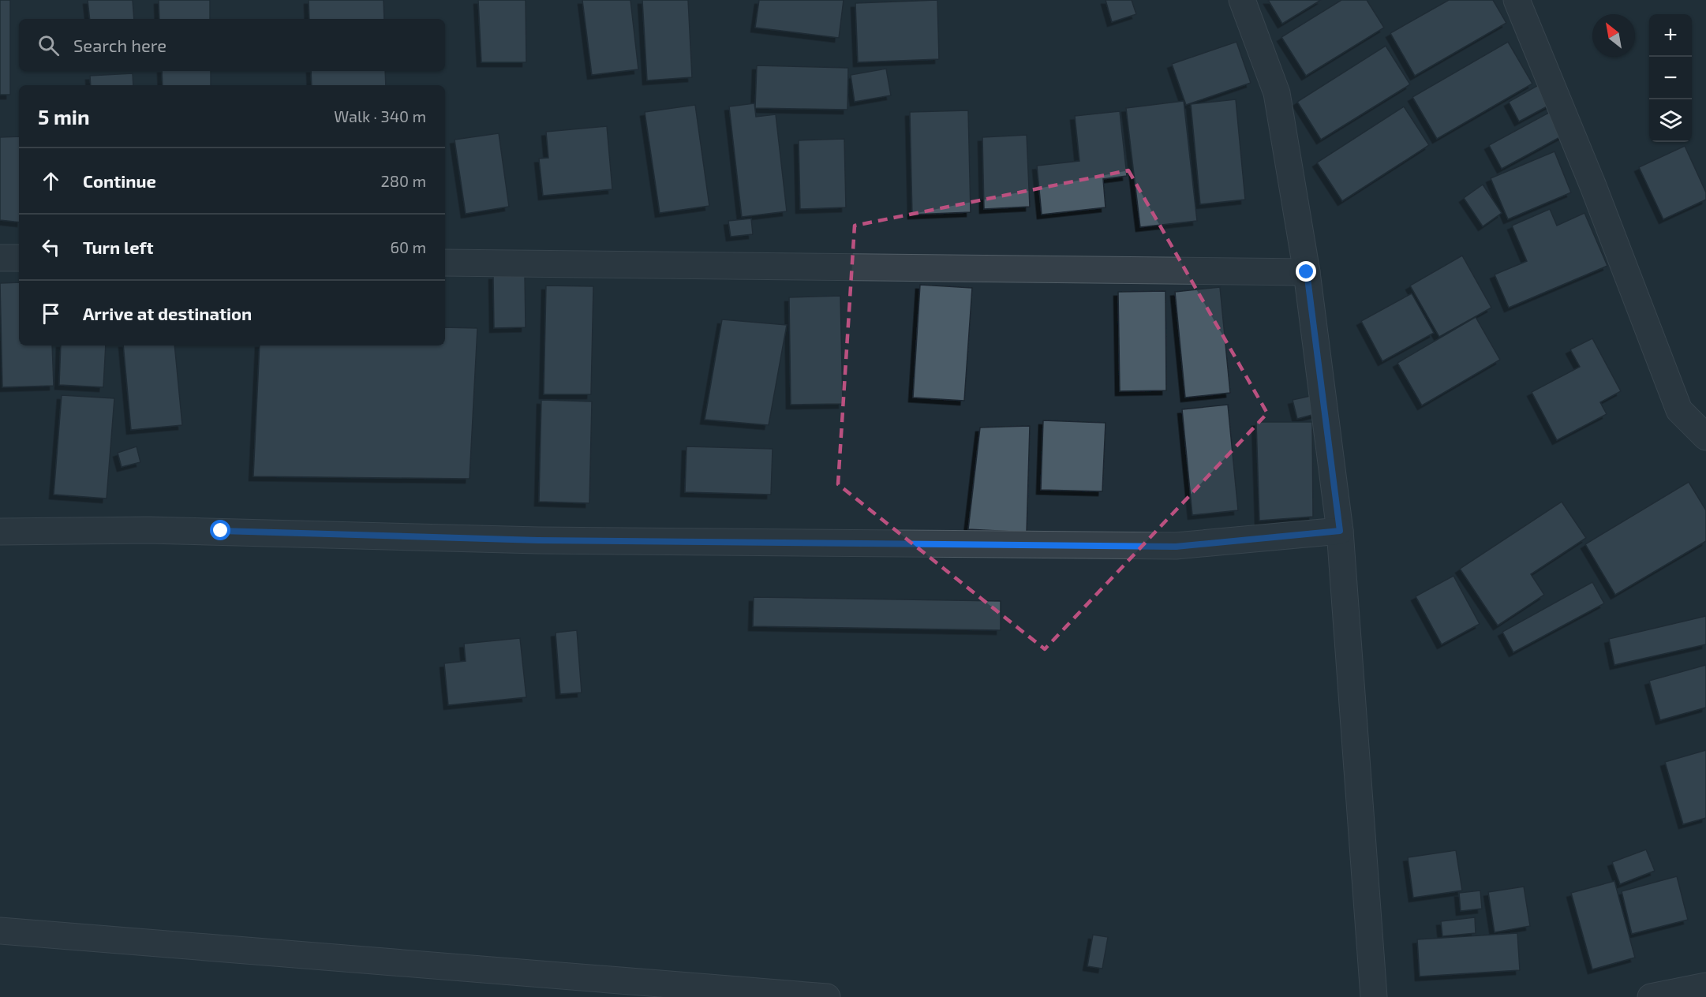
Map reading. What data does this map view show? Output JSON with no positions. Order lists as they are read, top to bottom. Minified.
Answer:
{"north":"top left","page":{"map_buttons":["+","−"],"search":"Search here","heading":["5 min","Walk · 340 m"],"list":[["Continue","280 m"],["Turn left","60 m"],"Arrive at destination"]}}
